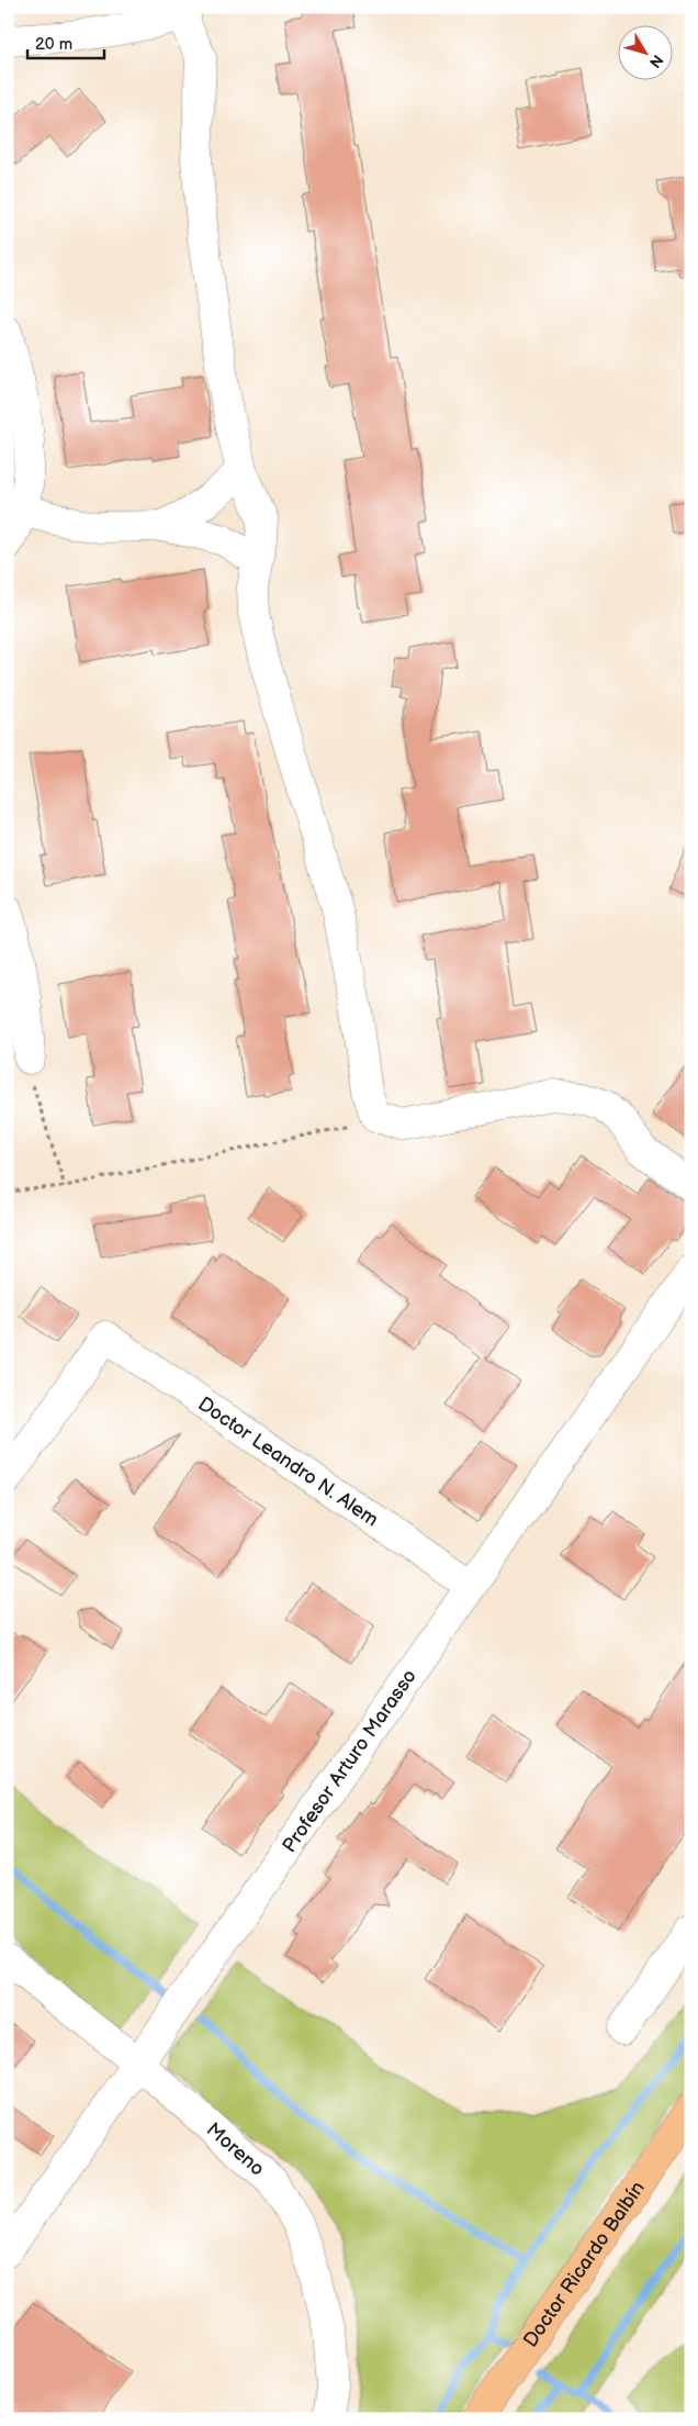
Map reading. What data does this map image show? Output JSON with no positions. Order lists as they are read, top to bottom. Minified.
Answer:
{"streets":{"main road":["Doctor Ricardo Balbín"],"street":["Doctor Leandro N. Alem","Profesor Arturo Marasso","Moreno"]},"crossings":[["Doctor Leandro N. Alem","Profesor Arturo Marasso"],["Profesor Arturo Marasso","Moreno"]],"scale_bar":"20 m","north":"bottom right"}
